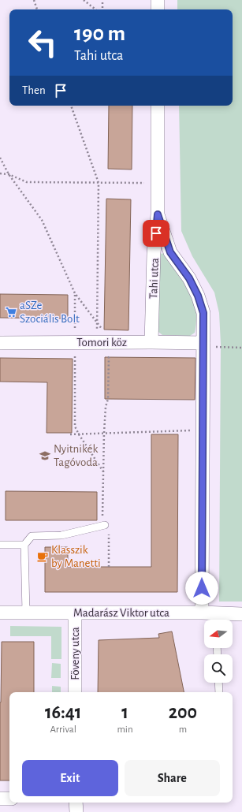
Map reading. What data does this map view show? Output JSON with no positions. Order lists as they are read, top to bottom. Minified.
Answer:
{"streets":{"street":["Tahi utca","Tomori köz","Madarász Viktor utca","Föveny utca"]},"crossings":[["Tahi utca","Tomori köz"],["Tahi utca","Madarász Viktor utca"],["Madarász Viktor utca","Föveny utca"]],"places":{"supermarket":["aSZe Szociális Bolt"],"school or university":["Nyitnikék Tagóvoda"],"cafe":["Klasszik by Manetti"]},"north":"left","page":{"turn":["190 m","Tahi utca"],"then":"Then","eta":["16:41","Arrival","1","min","200","m"],"buttons":["Exit","Share"]}}
